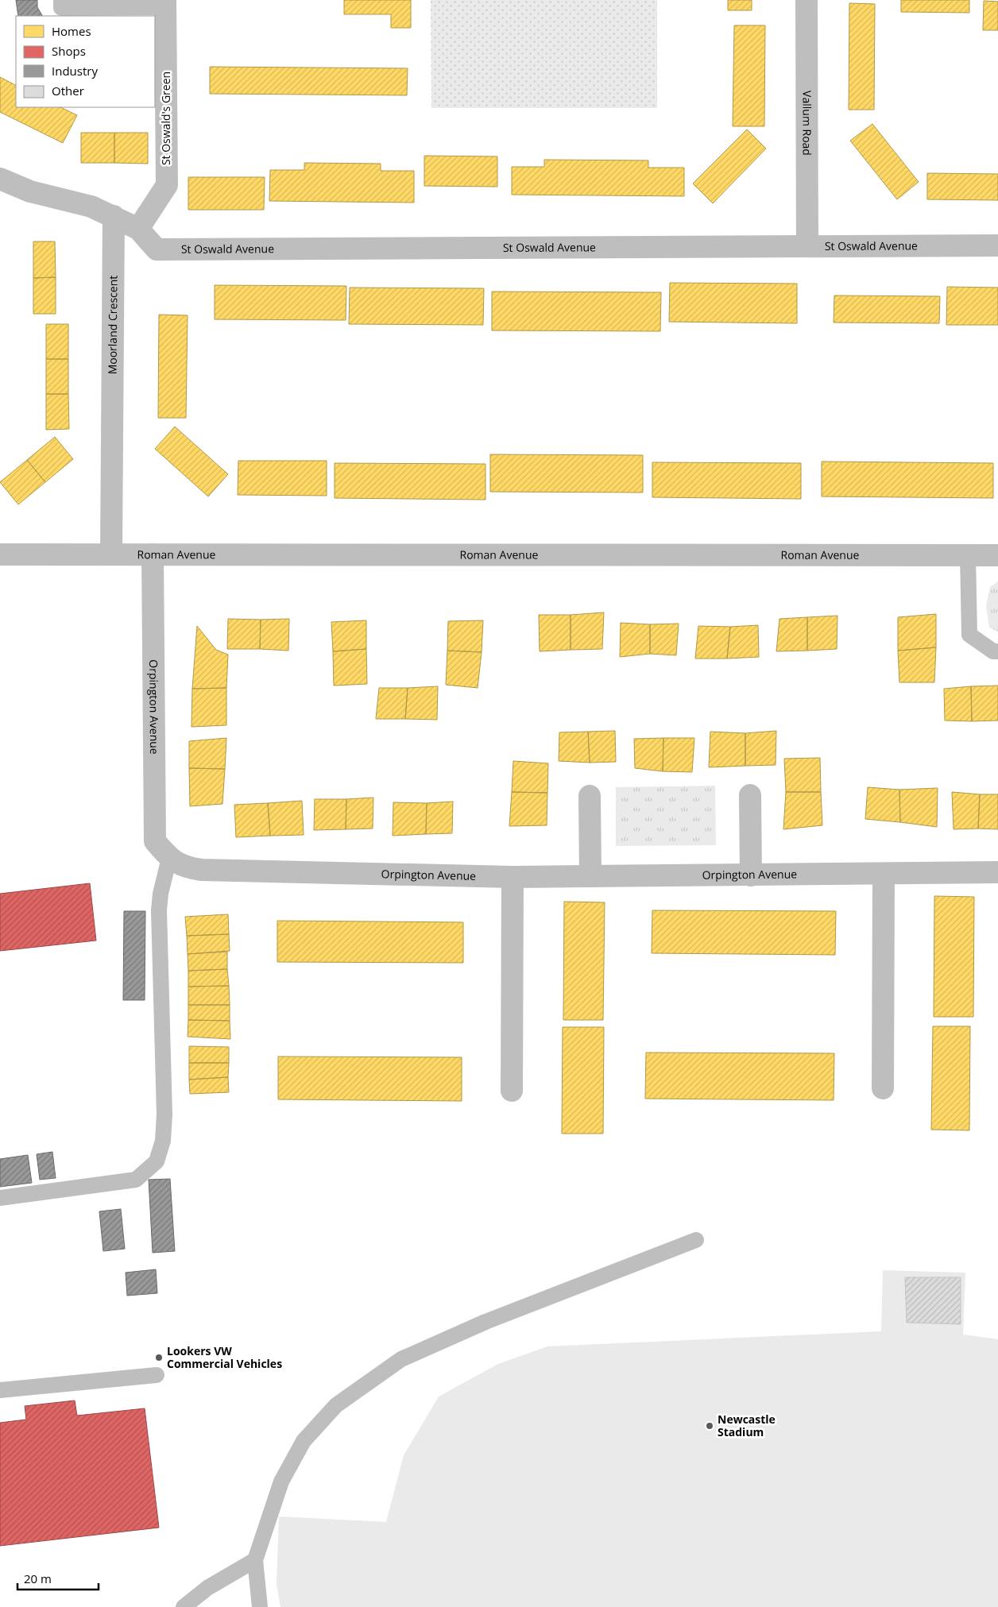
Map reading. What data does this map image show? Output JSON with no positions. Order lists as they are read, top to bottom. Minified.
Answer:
{"streets":{"street":["St Oswald's Green","Vallum Road","St Oswald Avenue","Moorland Crescent","Roman Avenue","Orpington Avenue"]},"crossings":[["St Oswald's Green","St Oswald Avenue"],["Vallum Road","St Oswald Avenue"],["St Oswald Avenue","Moorland Crescent"],["Moorland Crescent","Roman Avenue"],["Roman Avenue","Orpington Avenue"]],"places":["Lookers VW Commercial Vehicles","Newcastle Stadium"],"legend":["Homes","Shops","Industry","Other"],"scale_bar":"20 m"}
